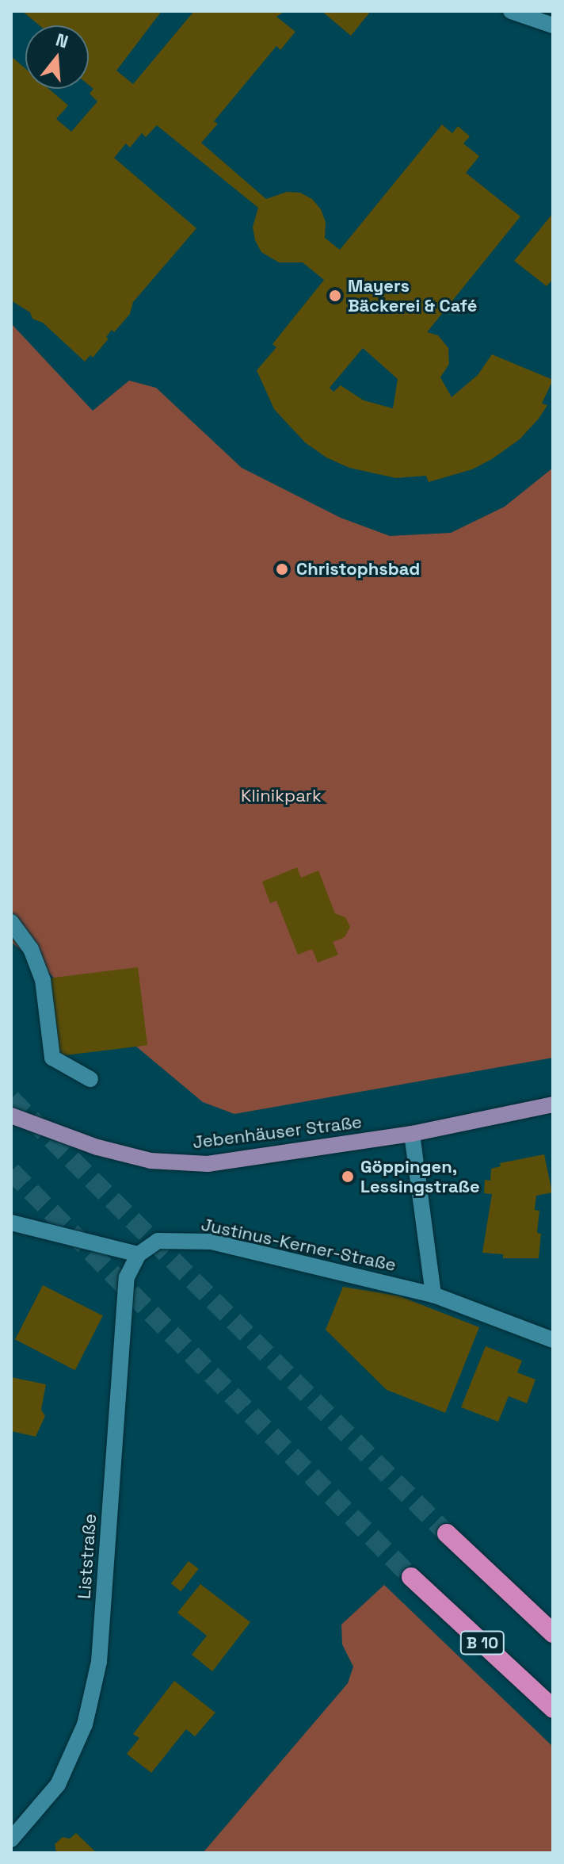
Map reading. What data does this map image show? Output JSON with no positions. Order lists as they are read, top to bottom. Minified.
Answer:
{"streets":{"highway":["B 10"],"main road":["Jebenhäuser Straße"],"street":["Justinus-Kerner-Straße","Liststraße"]},"crossings":[["Justinus-Kerner-Straße","Liststraße"]],"parks":["Klinikpark"],"places":["Mayers Bäckerei & Café","Christophsbad","Göppingen, Lessingstraße"],"north":"top"}
